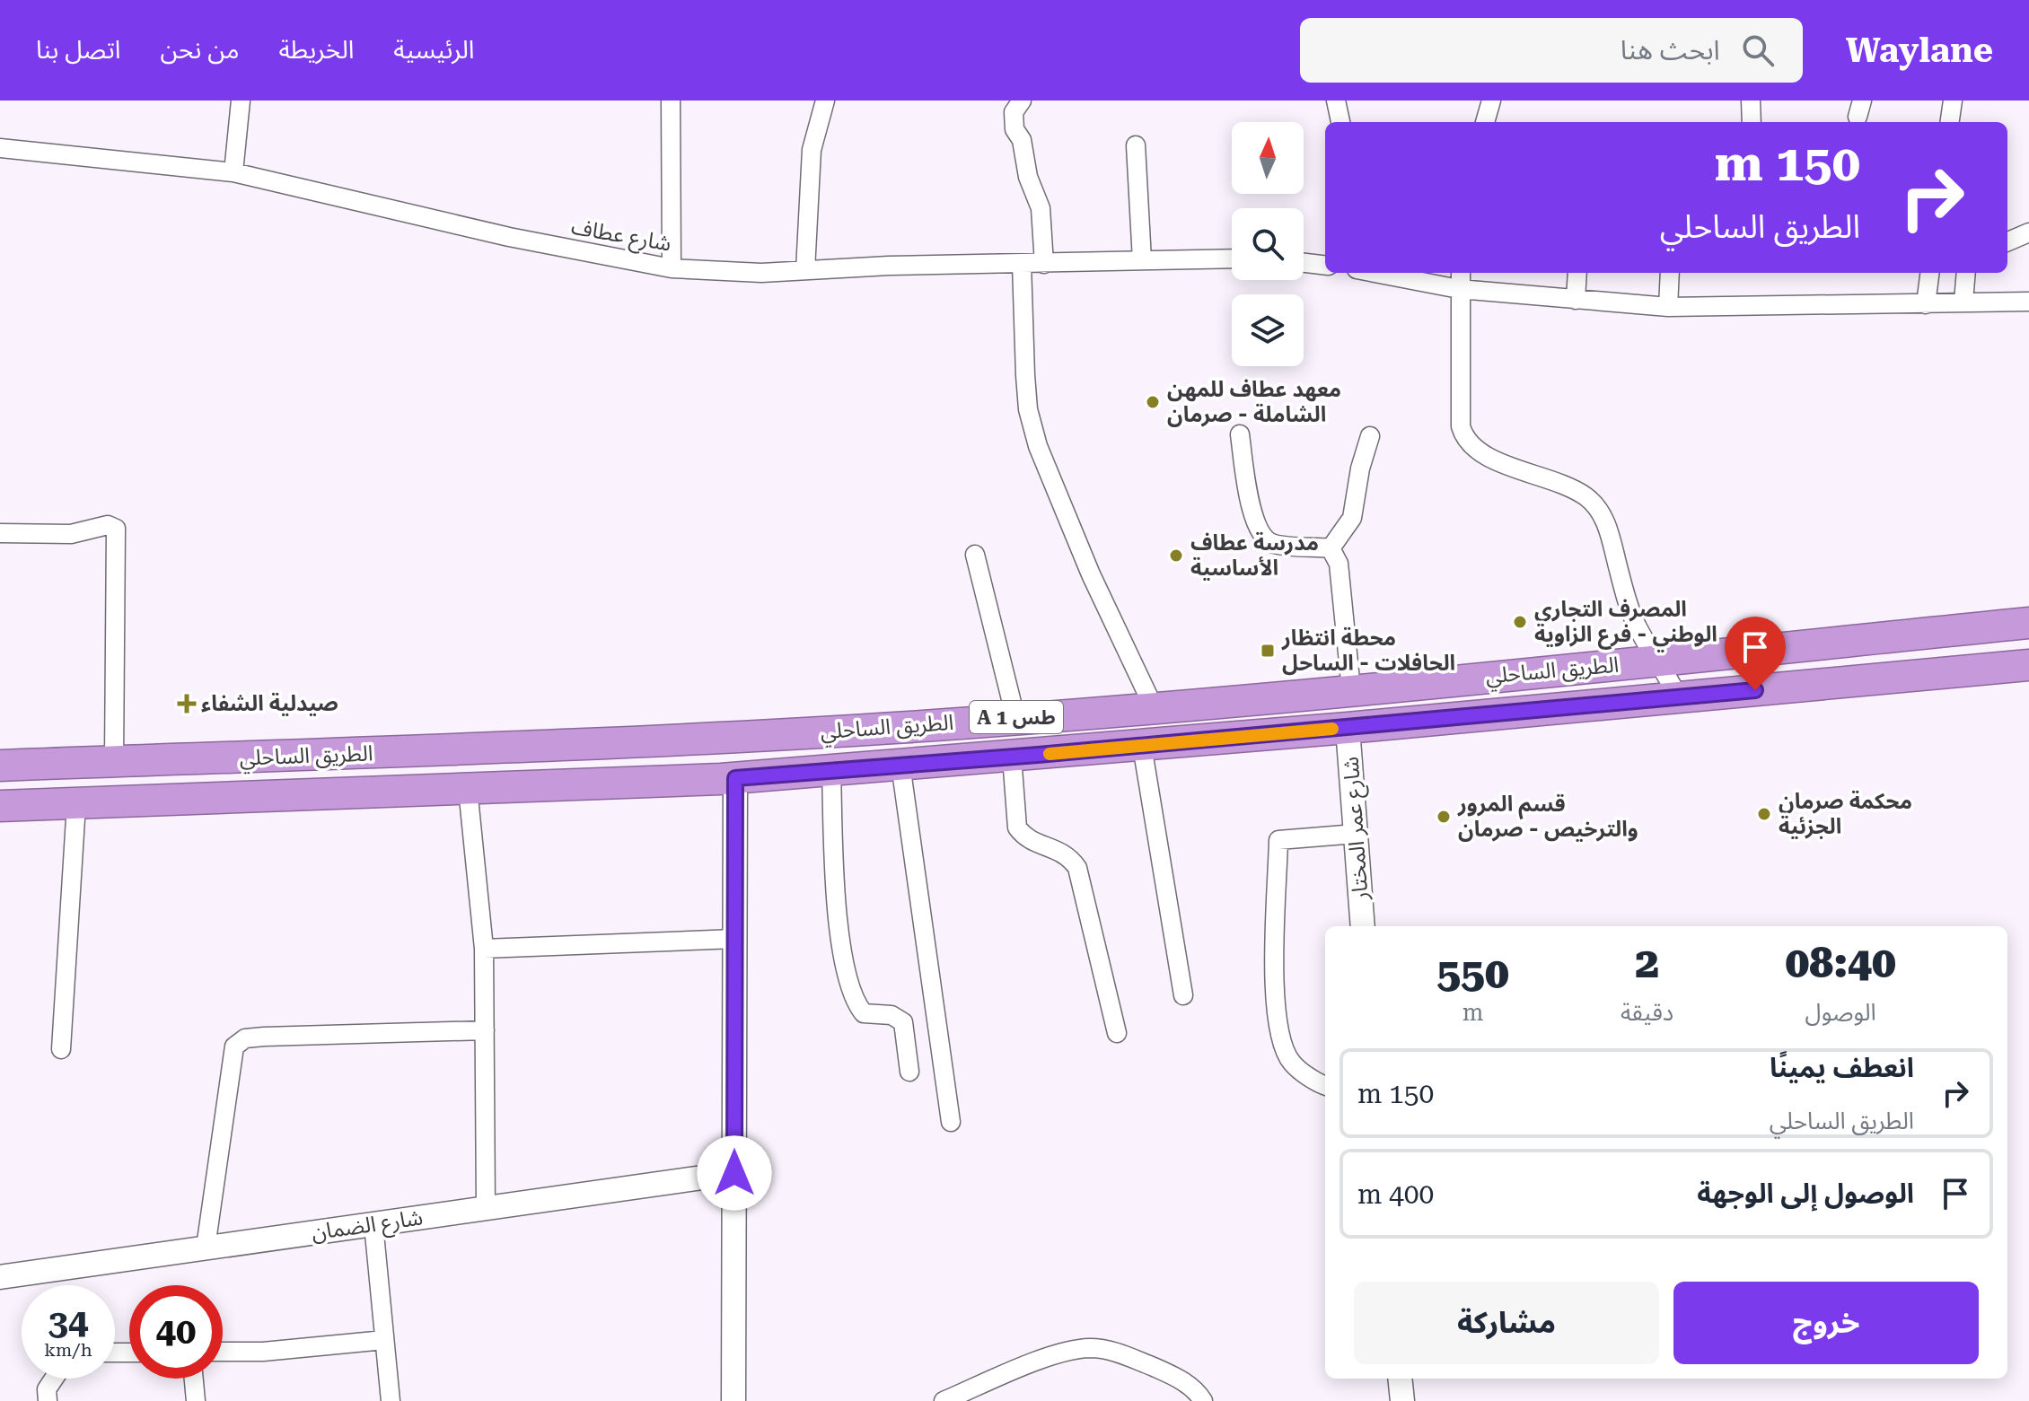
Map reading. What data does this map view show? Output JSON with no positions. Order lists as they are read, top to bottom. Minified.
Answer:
{"streets":{"highway":["الطريق الساحلي","A 1 طس"],"street":["شارع عطاف","شارع عمر المختار","شارع الضمان"]},"crossings":[["الطريق الساحلي","شارع عمر المختار"]],"places":{"other":["معهد عطاف للمهن الشاملة - صرمان","مدرسة عطاف الأساسية","المصرف التجاري الوطني - فرع الزاوية","محكمة صرمان الجزئية","قسم المرور والترخيص - صرمان"],"transit":["محطة انتظار الحافلات - الساحل"],"health":["صيدلية الشفاء"]},"north":"top","page":{"header":"Waylane","search":"ابحث هنا","nav":["الرئيسية","الخريطة","من نحن","اتصل بنا"],"turn":["150 m","الطريق الساحلي"],"eta":["08:40","الوصول","2","دقيقة","550","m"],"list":[{"name":"انعطف يمينًا","note":"الطريق الساحلي","value":"150 m"},{"name":"الوصول إلى الوجهة","value":"400 m"}],"buttons":["خروج","مشاركة"],"speed":"34 km/h","limit":"40"}}
